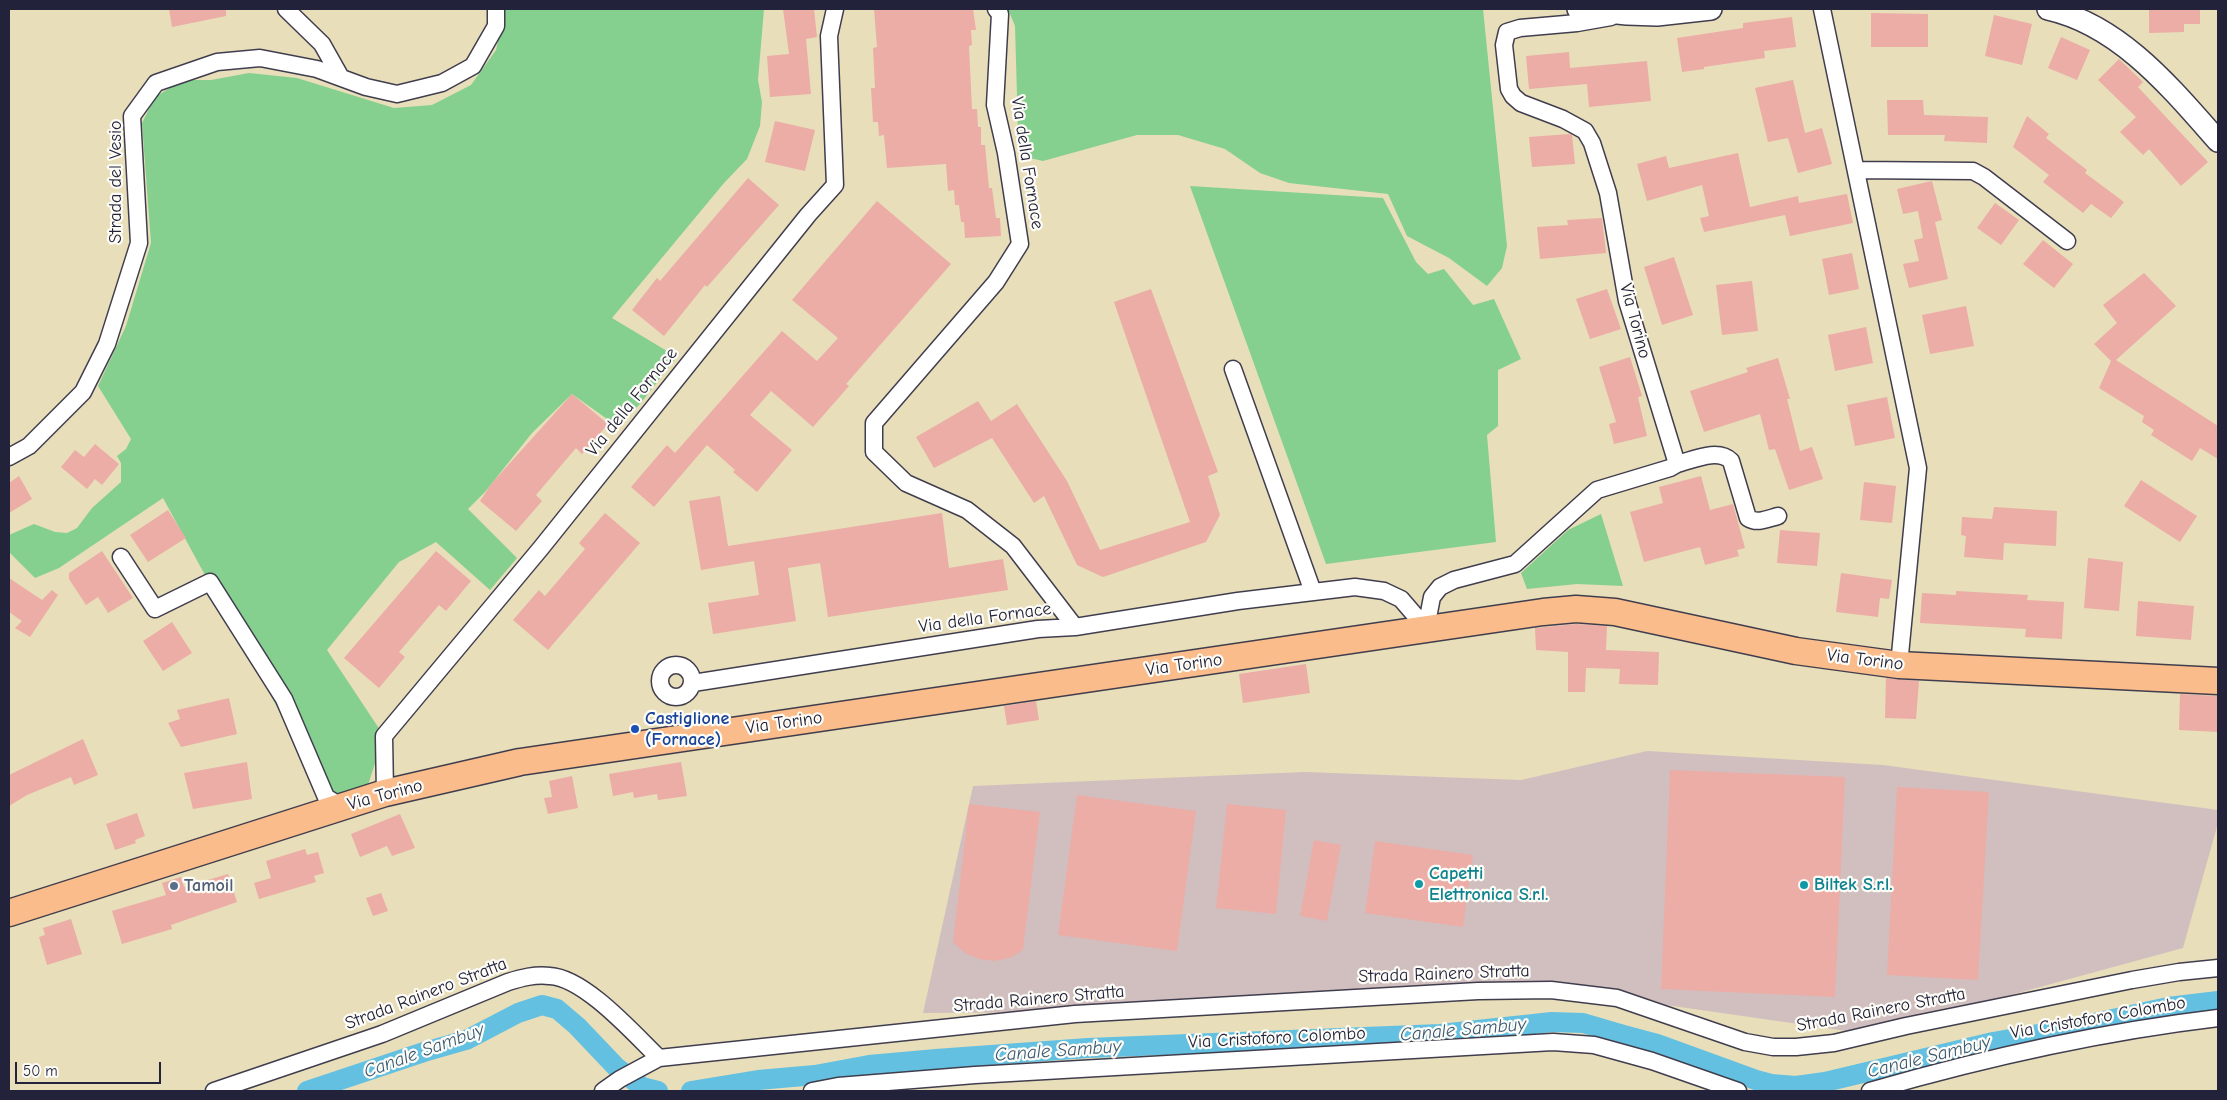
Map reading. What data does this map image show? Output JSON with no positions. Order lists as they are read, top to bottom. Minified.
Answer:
{"streets":{"main road":["Via Torino"],"street":["Via della Fornace","Strada del Vesio","Strada Rainero Stratta","Via Cristoforo Colombo"]},"crossings":[["Via della Fornace","Via Torino"]],"water":["Canale Sambuy"],"places":["Castiglione (Fornace)","Capetti Elettronica S.r.l.","Biltek S.r.l.","Tamoil"],"scale_bar":"50 m"}
